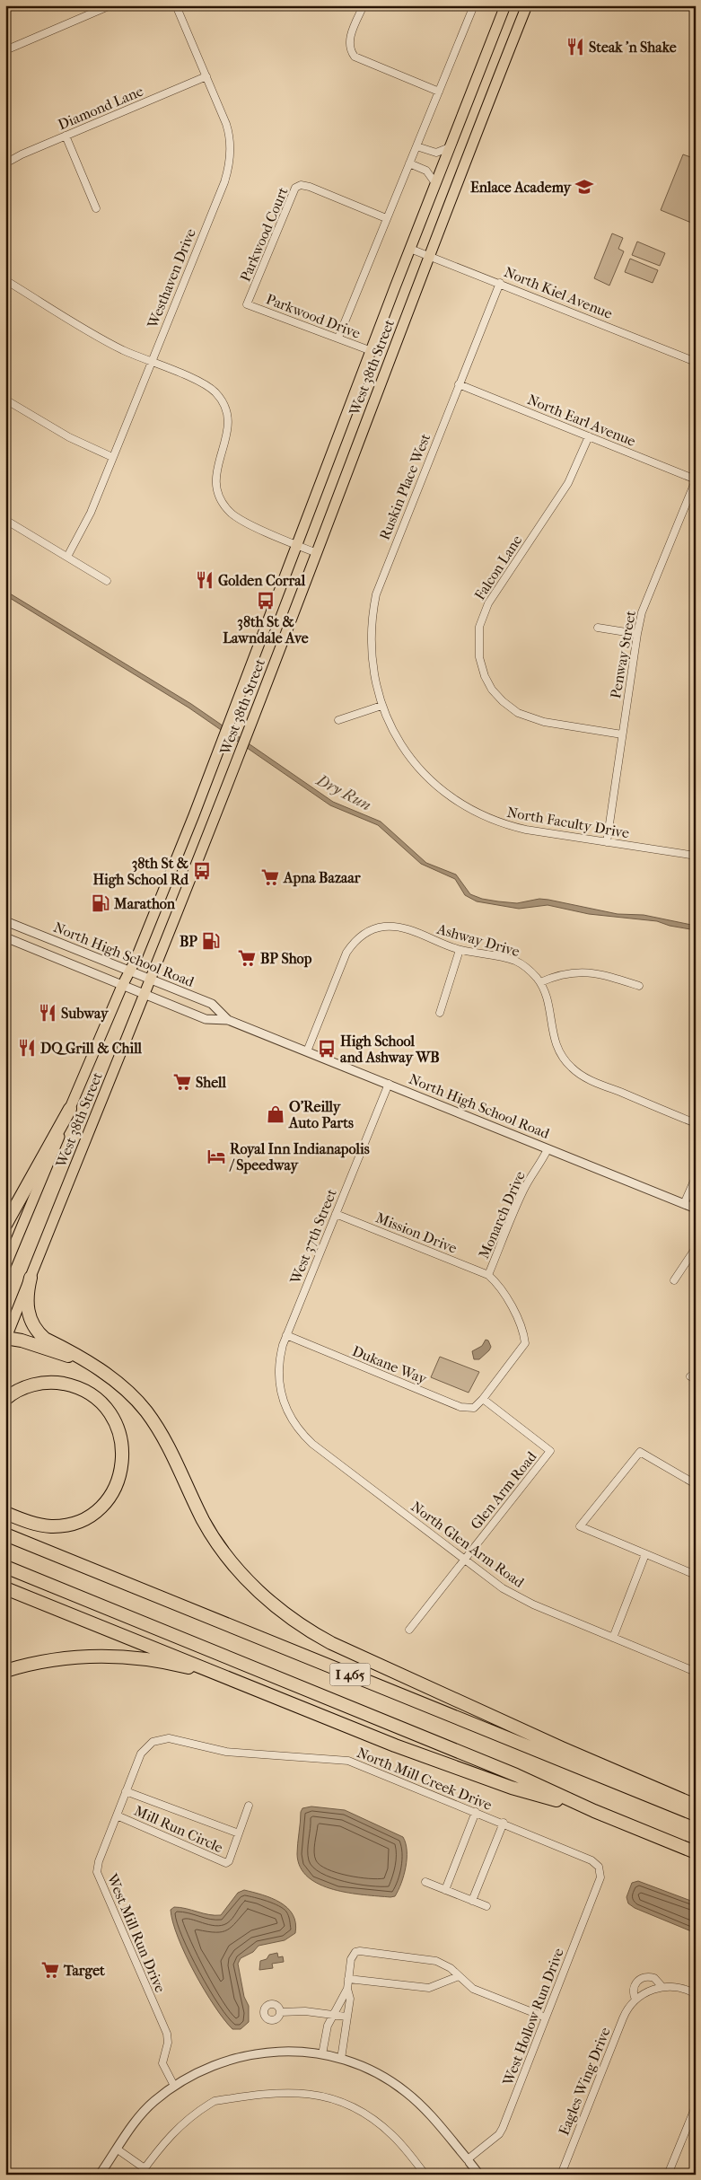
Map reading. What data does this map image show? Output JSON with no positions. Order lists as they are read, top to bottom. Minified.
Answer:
{"streets":{"highway":["I 465"],"main road":["West 38th Street"],"street":["Diamond Lane","Parkwood Court","Westhaven Drive","North Kiel Avenue","Parkwood Drive","North Earl Avenue","Ruskin Place West","Falcon Lane","Penway Street","North Faculty Drive","Ashway Drive","North High School Road","Monarch Drive","Mission Drive","West 37th Street","Dukane Way","Glen Arm Road","North Glen Arm Road","North Mill Creek Drive","Mill Run Circle","West Mill Run Drive","West Hollow Run Drive","Eagles Wing Drive"]},"crossings":[["Diamond Lane","Westhaven Drive"],["Parkwood Court","Parkwood Drive"],["North Kiel Avenue","West 38th Street"],["North Kiel Avenue","Ruskin Place West"],["Parkwood Drive","West 38th Street"],["West 38th Street","North High School Road"],["North Earl Avenue","Ruskin Place West"],["North Earl Avenue","Falcon Lane"],["North Earl Avenue","Penway Street"],["Ruskin Place West","North Faculty Drive"],["Falcon Lane","Penway Street"],["Penway Street","North Faculty Drive"],["Ashway Drive","North High School Road"],["North High School Road","Monarch Drive"],["North High School Road","West 37th Street"],["Monarch Drive","Mission Drive"],["Monarch Drive","Dukane Way"],["Monarch Drive","Glen Arm Road"],["Mission Drive","West 37th Street"],["West 37th Street","Dukane Way"],["West 37th Street","North Glen Arm Road"],["Dukane Way","Glen Arm Road"],["Glen Arm Road","North Glen Arm Road"],["North Mill Creek Drive","West Mill Run Drive"],["North Mill Creek Drive","West Hollow Run Drive"],["Mill Run Circle","West Mill Run Drive"]],"water":["Dry Run"],"places":{"restaurant":["Steak 'n Shake","Golden Corral","Subway","DQ Grill & Chill"],"school or university":["Enlace Academy"],"bus stop":["38th St & Lawndale Ave","38th St & High School Rd","High School and Ashway WB"],"supermarket":["Apna Bazaar","BP Shop","Shell","Target"],"fuel station":["Marathon","BP"],"shop":["O'Reilly Auto Parts"],"hotel":["Royal Inn Indianapolis / Speedway"]}}
